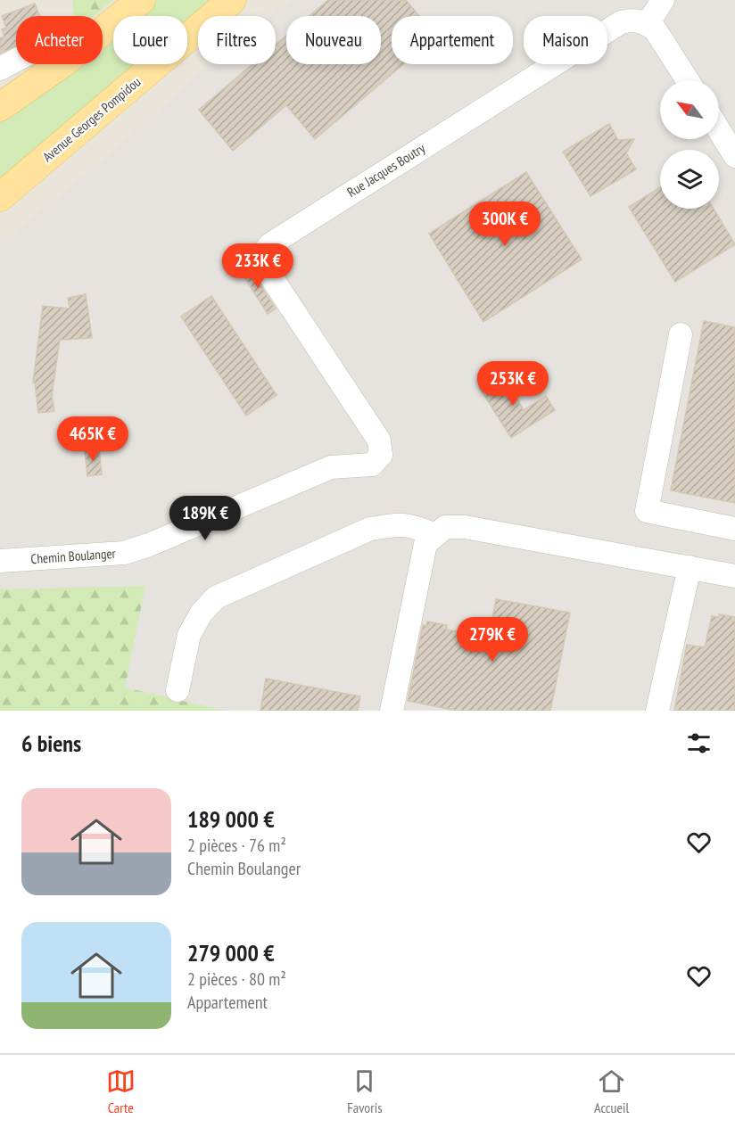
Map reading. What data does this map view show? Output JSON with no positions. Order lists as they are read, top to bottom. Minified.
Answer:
{"streets":{"main road":["Avenue Georges Pompidou"],"street":["Rue Jacques Boutry","Chemin Boulanger"]},"crossings":[["Rue Jacques Boutry","Chemin Boulanger"]],"north":"top left","page":{"chip":["Acheter","Louer","Filtres","Nouveau","Appartement","Maison"],"price":["300K €","233K €","253K €","465K €","189K €","279K €"],"heading":"6 biens","list":[{"name":"189 000 €","note":"2 pièces · 76 m² · Chemin Boulanger"},{"name":"279 000 €","note":"2 pièces · 80 m² · Appartement"}],"tabs":["Carte","Favoris","Accueil"]}}
